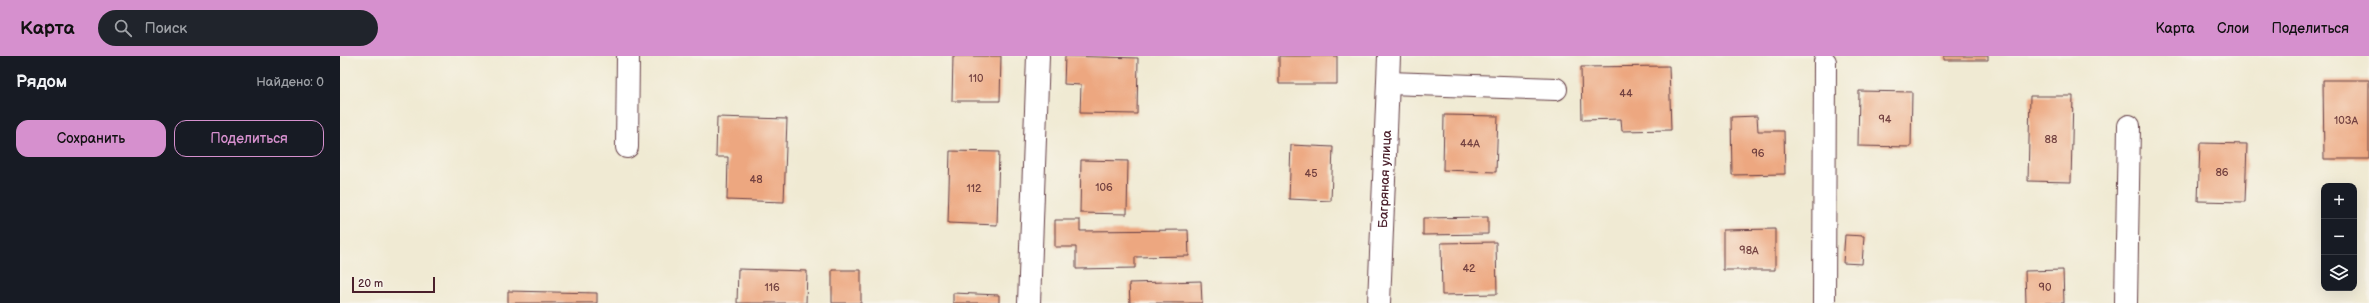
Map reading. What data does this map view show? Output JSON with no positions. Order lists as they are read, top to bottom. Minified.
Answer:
{"streets":{"street":["Багряная улица"]},"house_numbers":["110","44","94","103А","88","44А","96","86","45","48","106","112","98А","42","116","90"],"scale_bar":"20 m","page":{"header":"Карта","search":"Поиск","nav":["Карта","Слои","Поделиться"],"heading":["Рядом","Найдено: 0"],"buttons":["Сохранить","Поделиться"],"map_buttons":["+","−"],"scale":"20 m"}}
